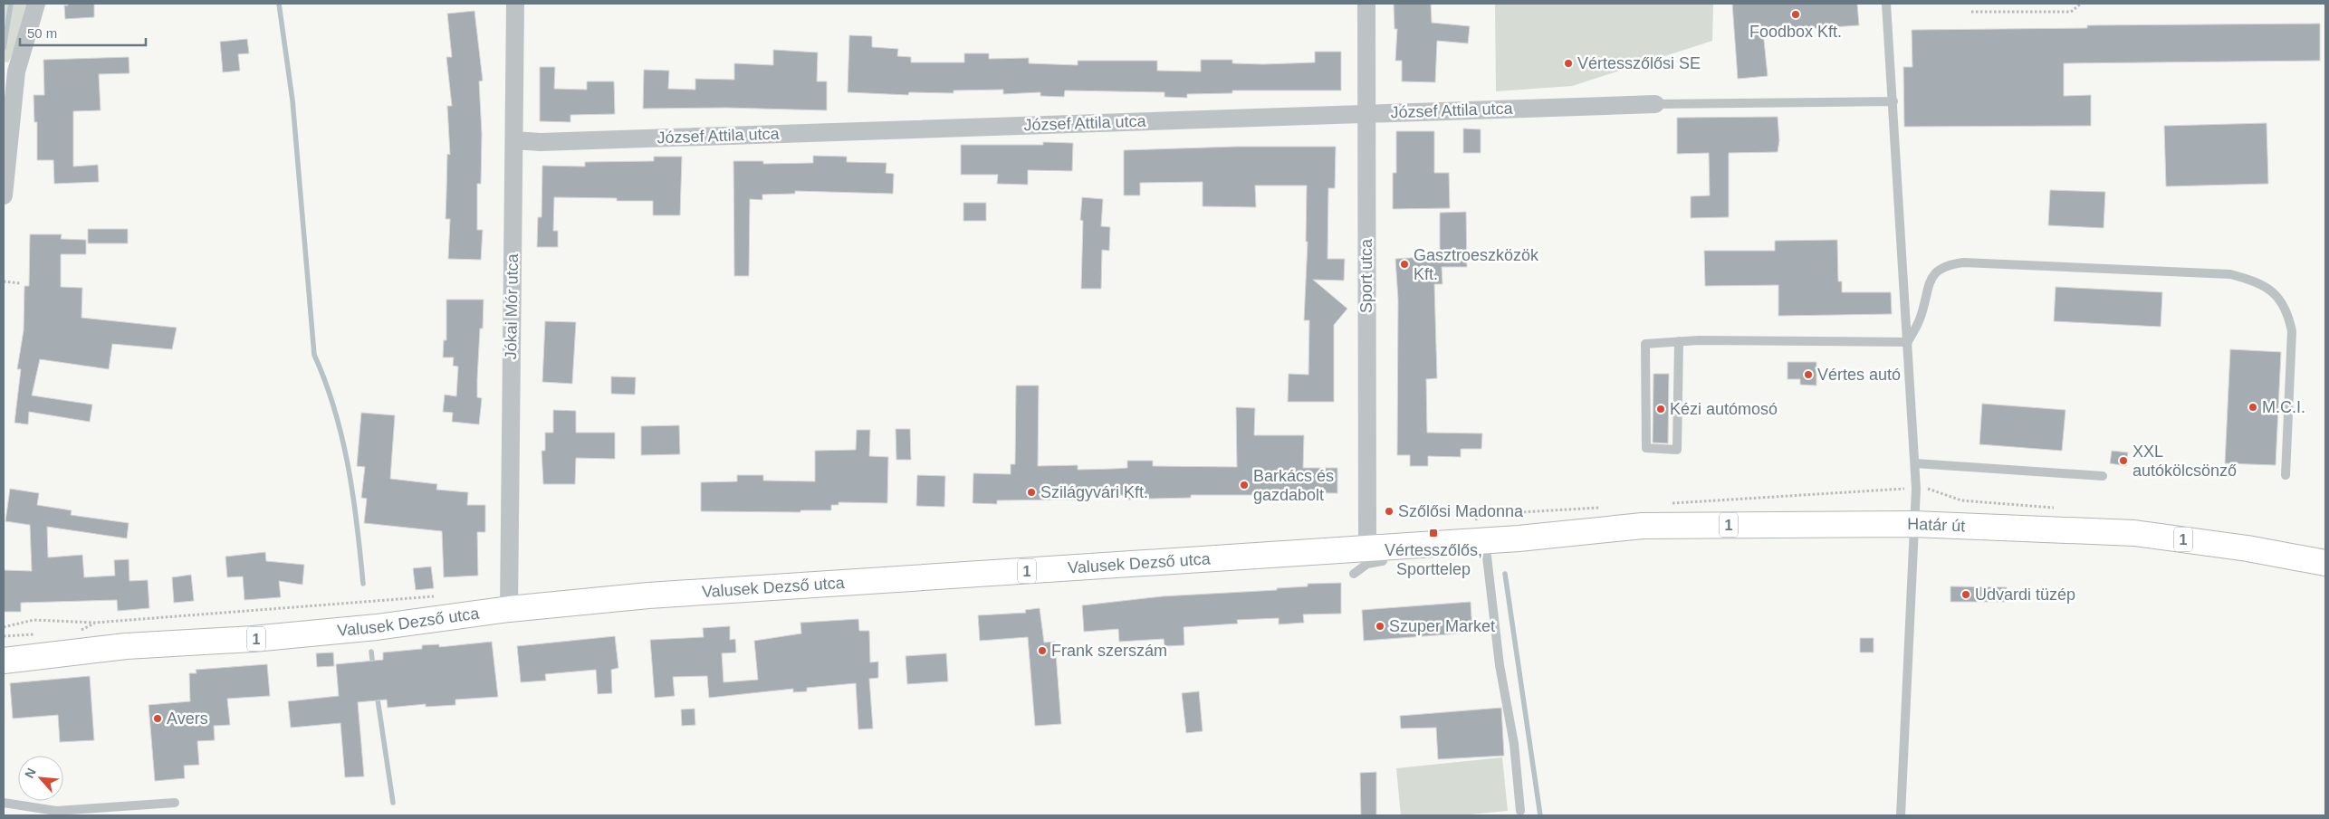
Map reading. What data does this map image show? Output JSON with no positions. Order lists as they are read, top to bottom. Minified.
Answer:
{"streets":{"main road":["1","Határ út","Valusek Dezső utca"],"street":["József Attila utca","Sport utca","Jókai Mór utca"]},"crossings":[["József Attila utca","Sport utca"],["József Attila utca","Jókai Mór utca"],["Sport utca","Valusek Dezső utca"],["Jókai Mór utca","Valusek Dezső utca"],["Határ út","Valusek Dezső utca"]],"places":{"other":["Foodbox Kft.","Vértesszőlősi SE","Gasztroeszközök Kft.","Vértes autó","M.C.I.","Kézi autómosó","XXL autókölcsönző","Barkács és gazdabolt","Szilágyvári Kft.","Szőlősi Madonna","Udvardi tüzép","Szuper Market","Frank szerszám","Avers"],"transit":["Vértesszőlős, Sporttelep"]},"scale_bar":"50 m","north":"top left"}
